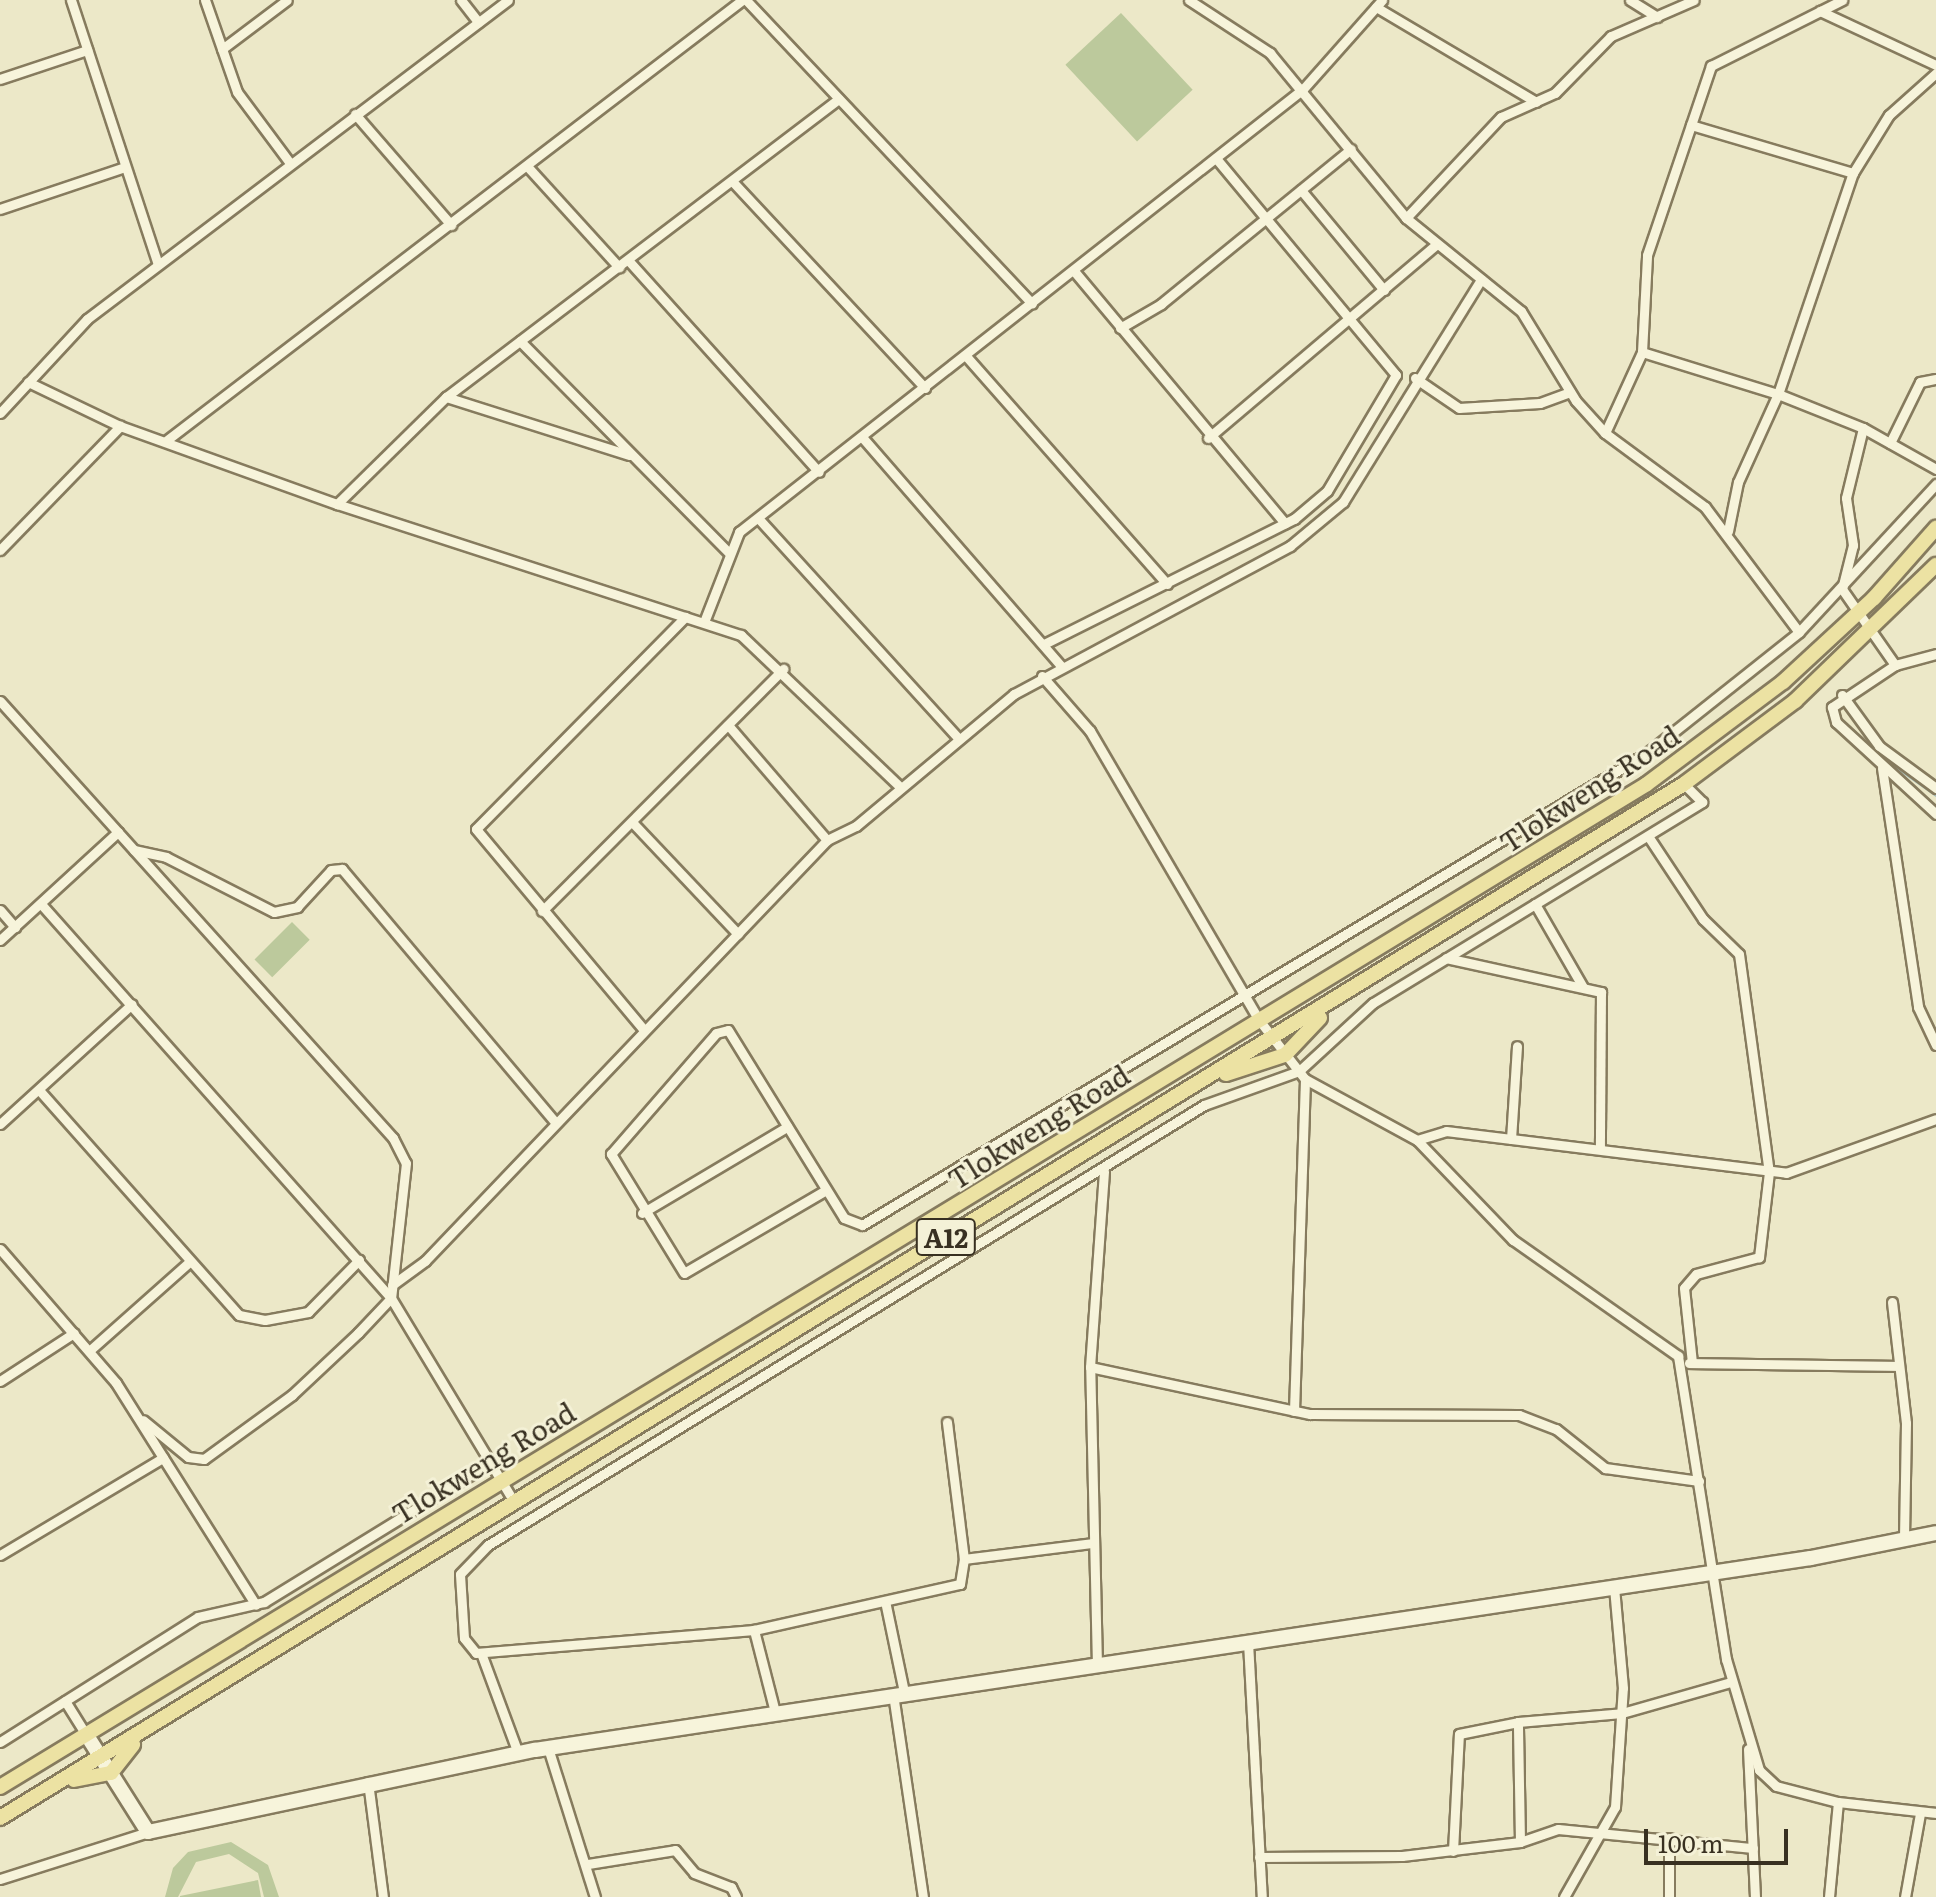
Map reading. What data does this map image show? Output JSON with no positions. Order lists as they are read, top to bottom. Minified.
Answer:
{"streets":{"main road":["Tlokweng Road","A12"]},"scale_bar":"100 m"}
